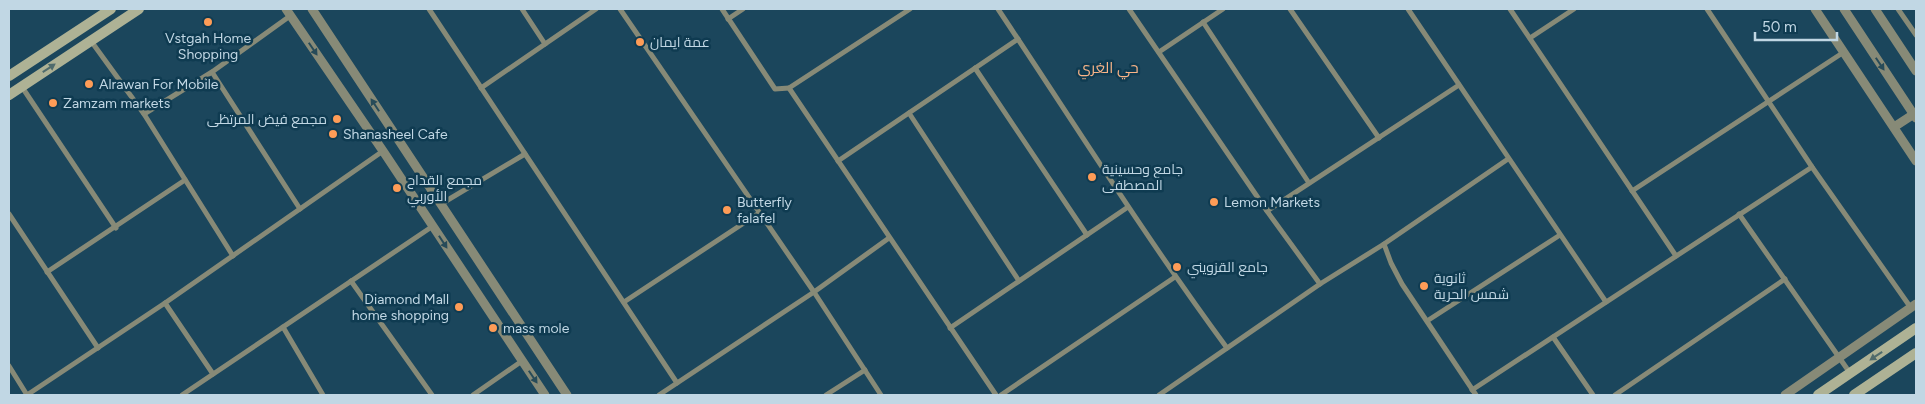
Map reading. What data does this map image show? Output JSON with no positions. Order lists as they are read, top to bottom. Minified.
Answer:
{"districts":["حي الغري"],"places":["Vstgah Home Shopping","عمة ايمان","Alrawan For Mobile","Zamzam markets","مجمع فيض المرتظى","Shanasheel Cafe","جامع وحسينية المصطفى","مجمع القداح الأوربي","Lemon Markets","Butterfly falafel","جامع القزويني","ثانوية شمس الحرية","Diamond Mall home shopping","mass mole"],"scale_bar":"50 m"}
